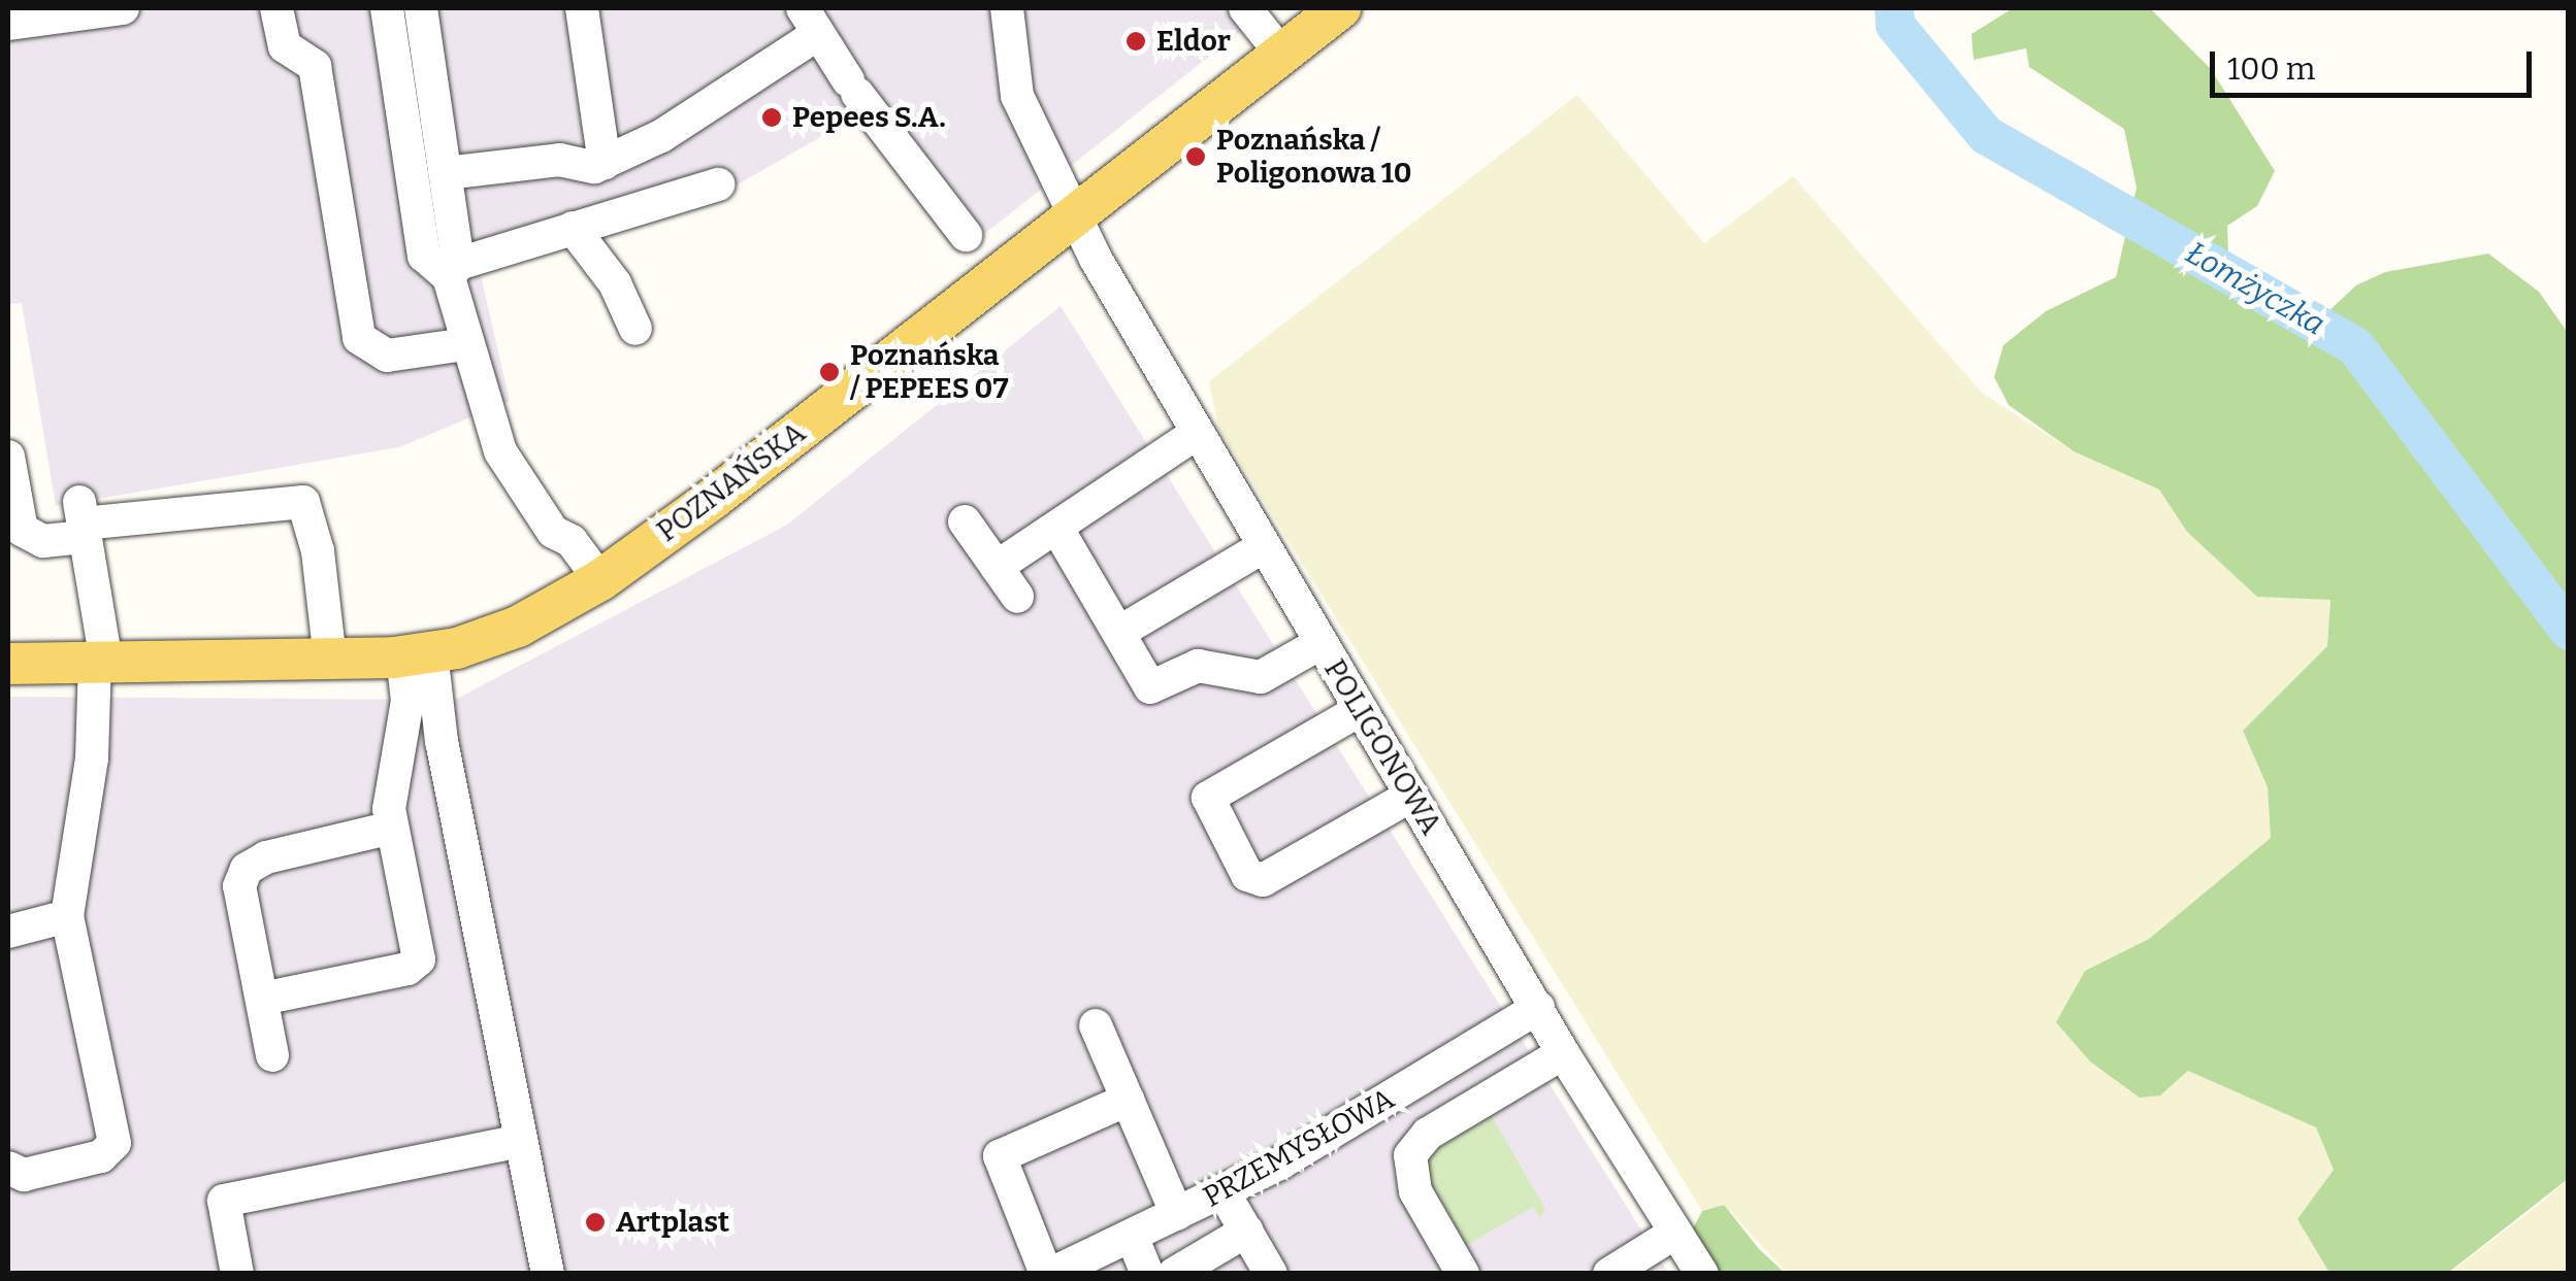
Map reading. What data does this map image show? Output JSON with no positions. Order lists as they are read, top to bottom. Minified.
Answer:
{"streets":{"main road":["POZNAŃSKA"],"street":["POLIGONOWA","PRZEMYSŁOWA"]},"crossings":[["POZNAŃSKA","POLIGONOWA"],["POLIGONOWA","PRZEMYSŁOWA"]],"water":["Łomżyczka"],"places":["Eldor","Pepees S.A.","Poznańska / Poligonowa 10","Poznańska / PEPEES 07","Artplast"],"scale_bar":"100 m"}
